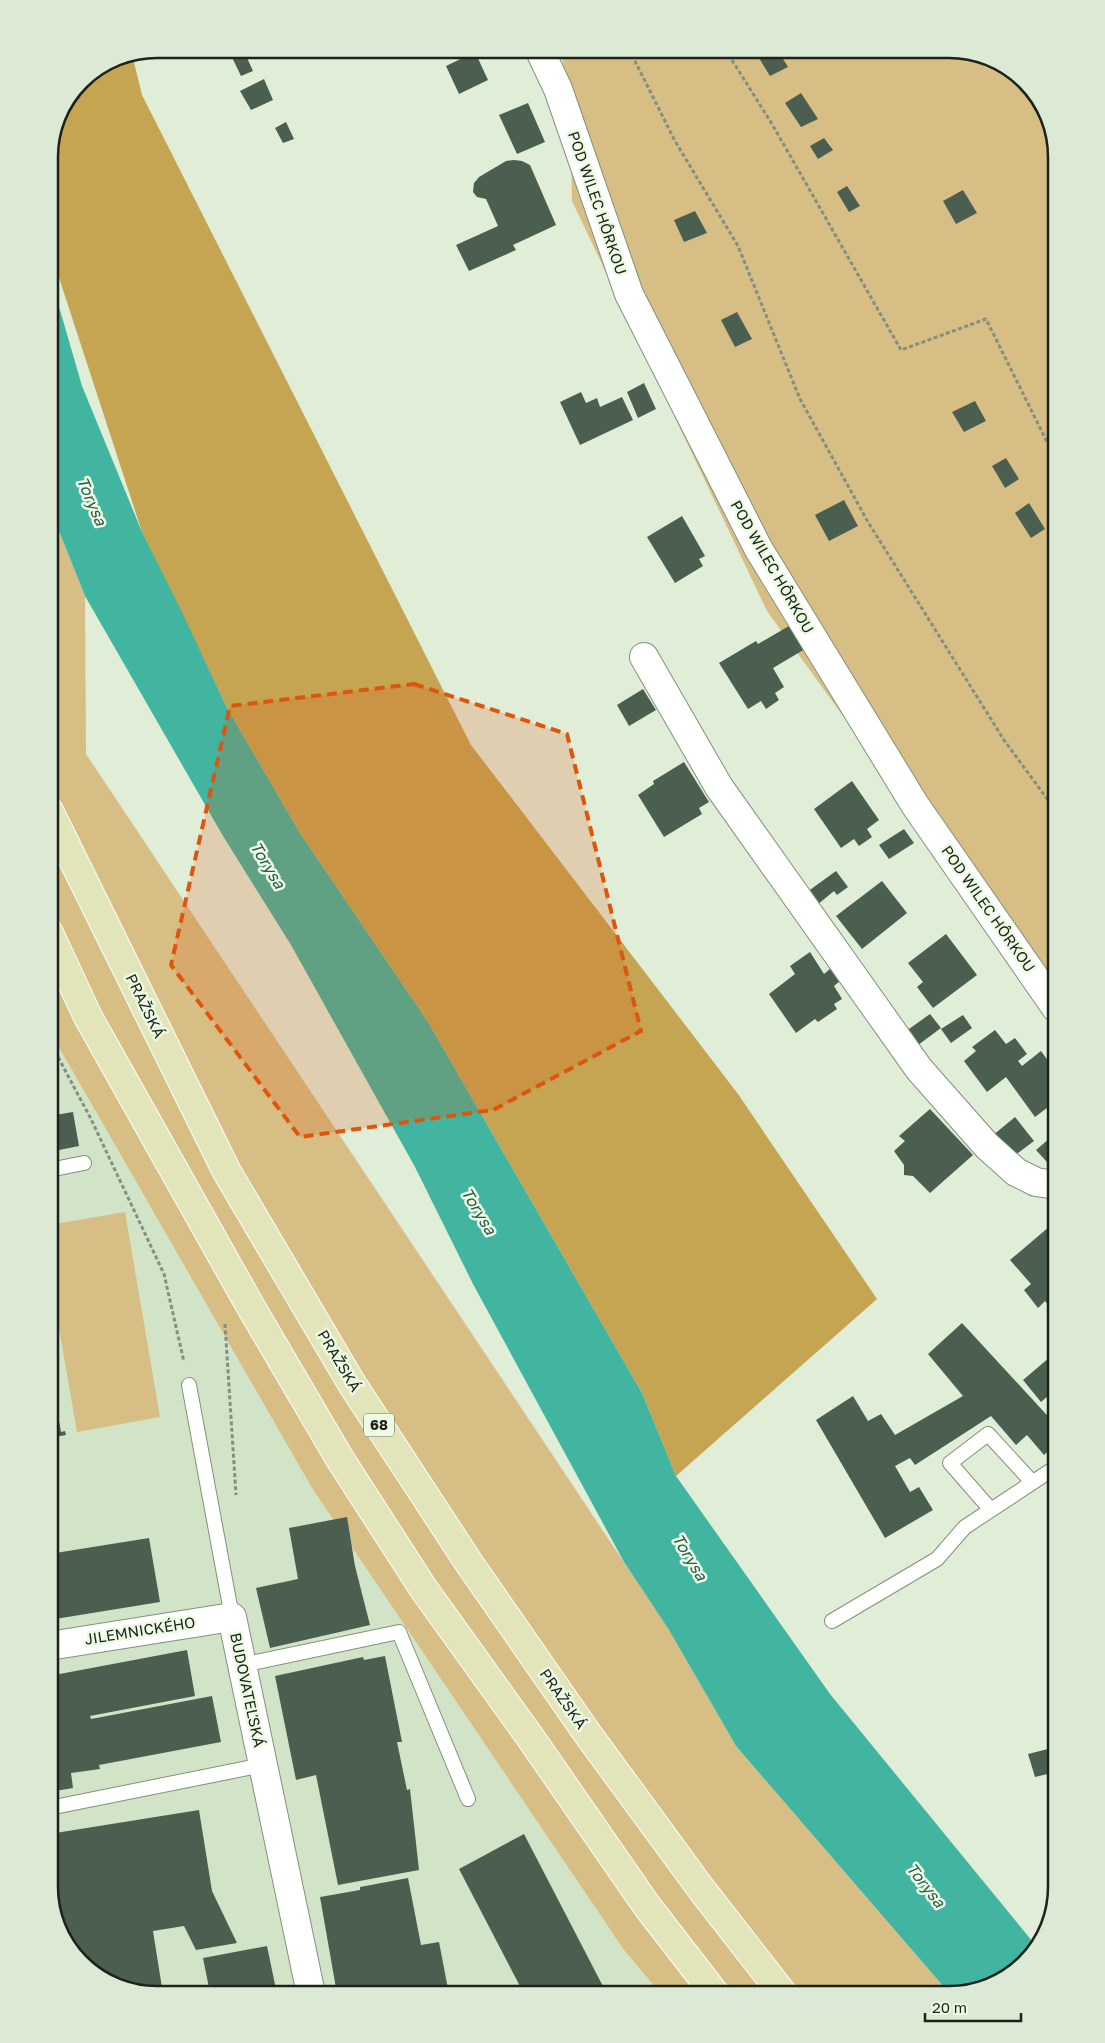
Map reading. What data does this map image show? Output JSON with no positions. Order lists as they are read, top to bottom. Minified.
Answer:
{"streets":{"main road":["PRAŽSKÁ","68"],"street":["POD WILEC HÔRKOU","JILEMNICKÉHO","BUDOVATEĽSKÁ"]},"crossings":[["JILEMNICKÉHO","BUDOVATEĽSKÁ"]],"water":["Torysa"],"scale_bar":"20 m"}
